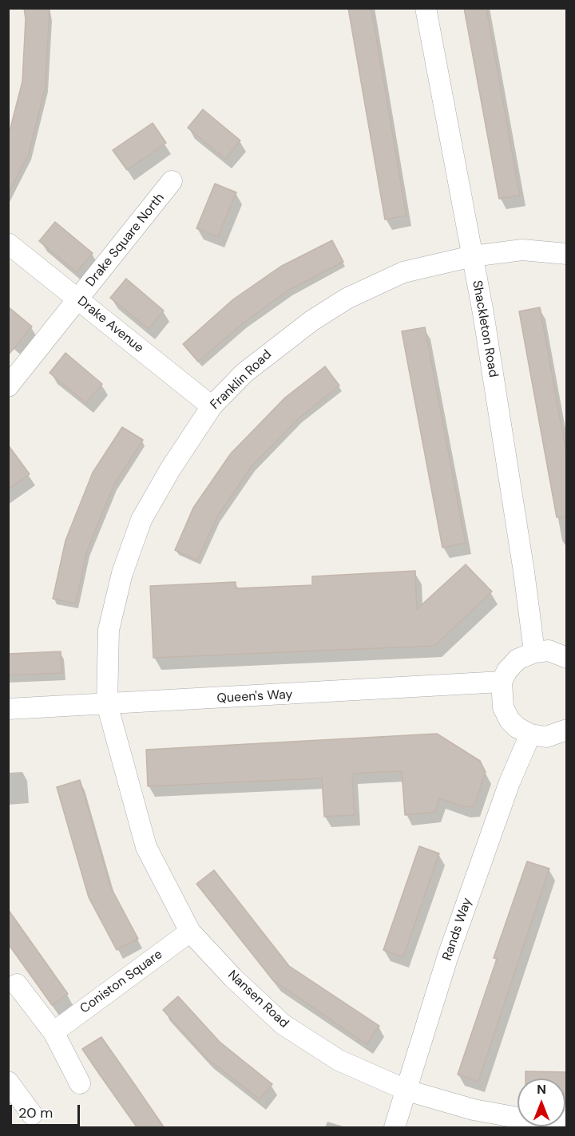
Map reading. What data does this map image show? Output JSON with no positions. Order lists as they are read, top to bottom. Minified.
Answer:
{"streets":{"street":["Drake Square North","Drake Avenue","Shackleton Road","Franklin Road","Queen's Way","Rands Way","Coniston Square","Nansen Road"]},"crossings":[["Drake Square North","Drake Avenue"],["Drake Avenue","Franklin Road"],["Shackleton Road","Franklin Road"],["Franklin Road","Queen's Way"],["Franklin Road","Nansen Road"],["Queen's Way","Nansen Road"],["Rands Way","Nansen Road"],["Coniston Square","Nansen Road"]],"scale_bar":"20 m","north":"top"}
